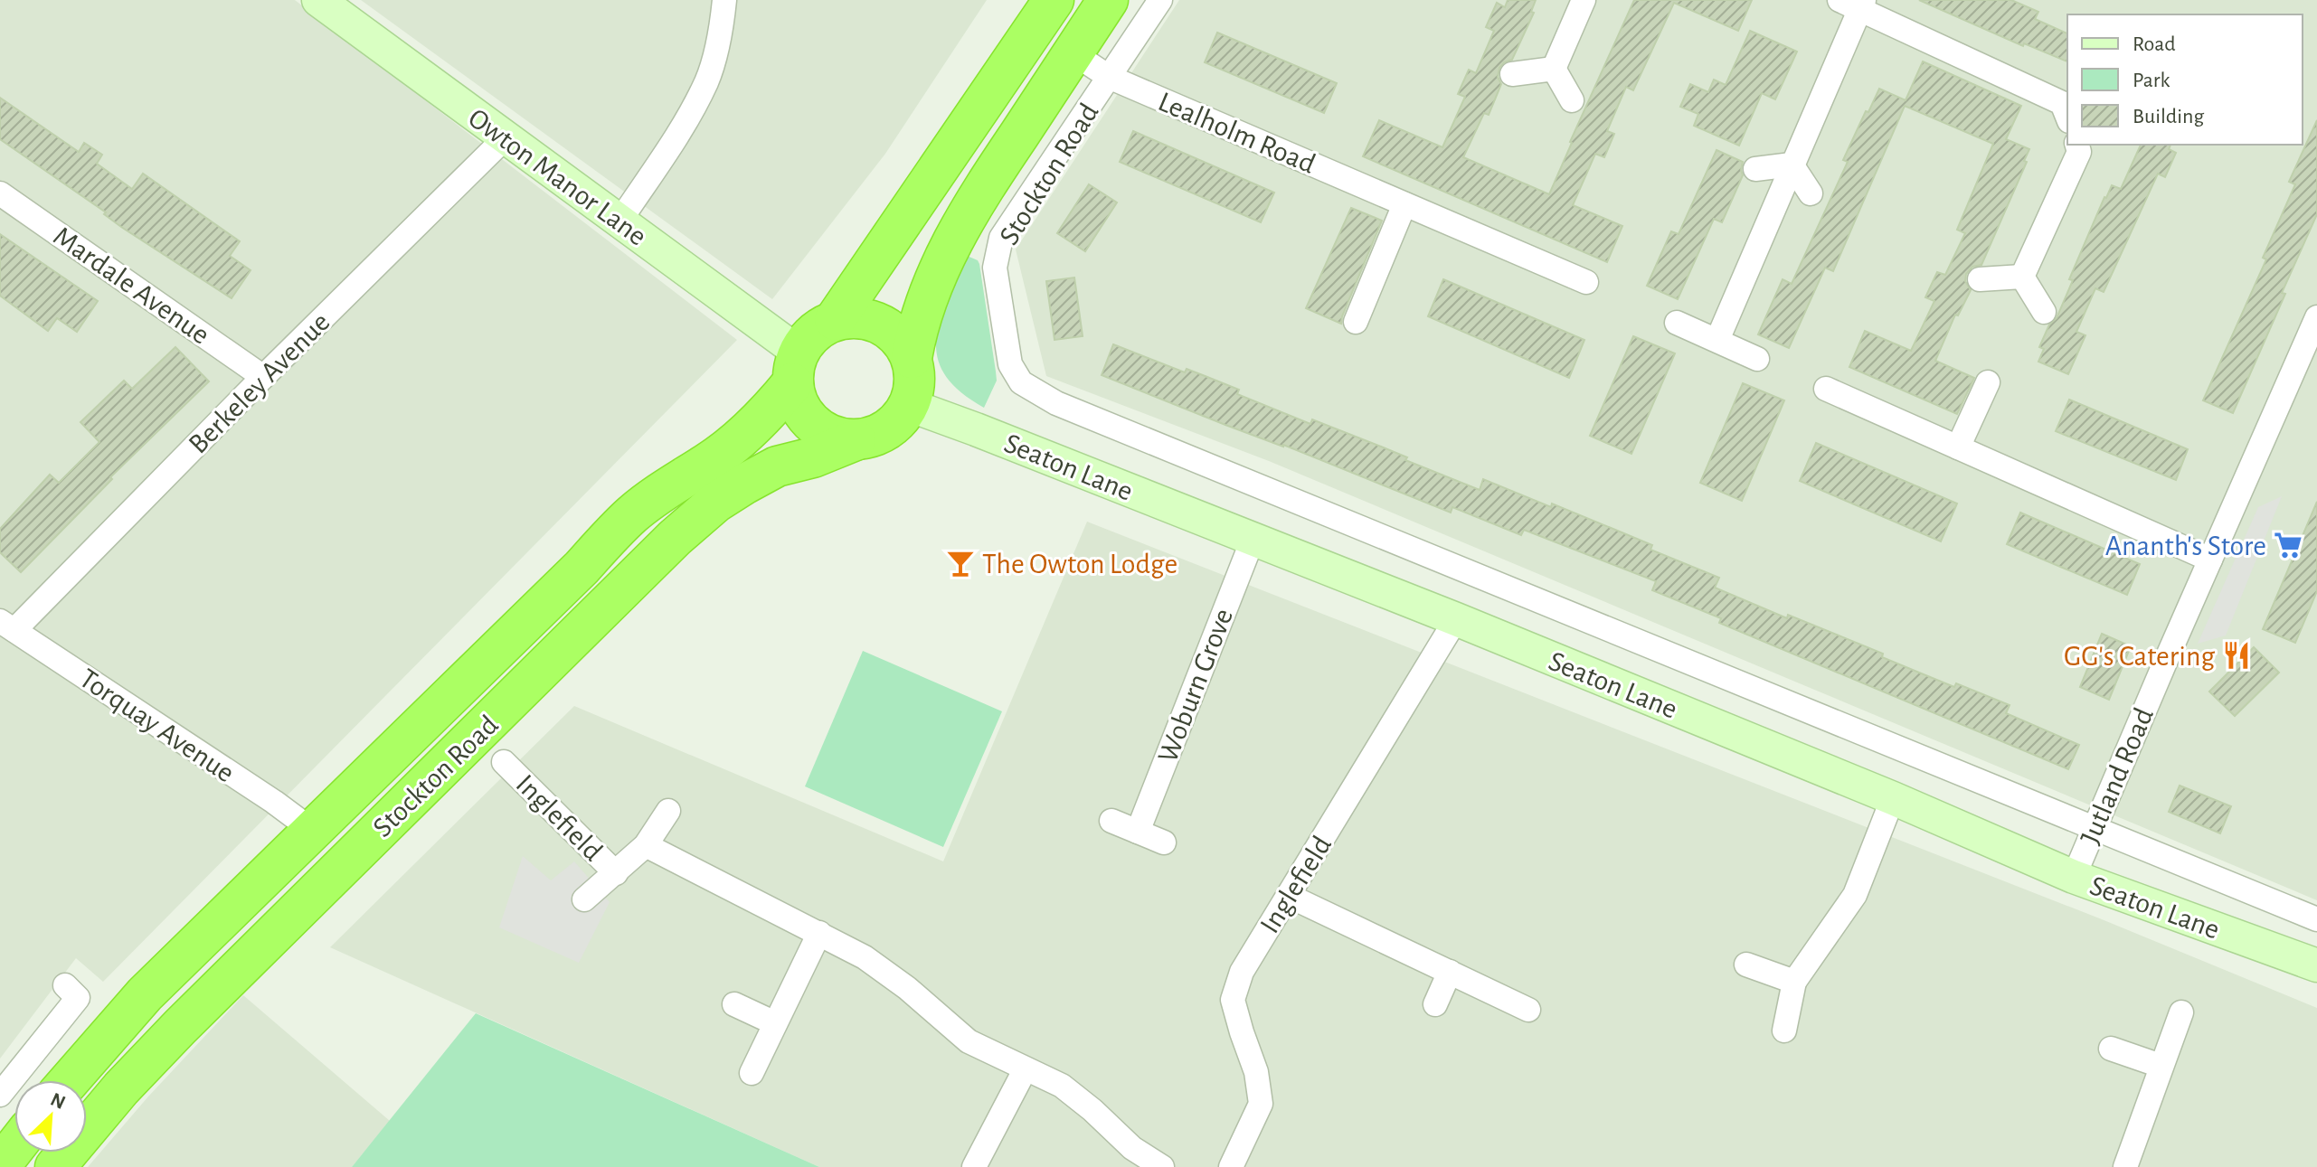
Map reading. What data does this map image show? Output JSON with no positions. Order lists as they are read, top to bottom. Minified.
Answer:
{"streets":{"highway":["Stockton Road"],"main road":["Owton Manor Lane","Seaton Lane"],"street":["Lealholm Road","Mardale Avenue","Berkeley Avenue","Woburn Grove","Torquay Avenue","Jutland Road","Inglefield"]},"crossings":[["Lealholm Road","Stockton Road"],["Stockton Road","Owton Manor Lane"],["Stockton Road","Seaton Lane"],["Stockton Road","Torquay Avenue"],["Owton Manor Lane","Berkeley Avenue"],["Owton Manor Lane","Seaton Lane"],["Mardale Avenue","Berkeley Avenue"],["Berkeley Avenue","Torquay Avenue"],["Seaton Lane","Woburn Grove"],["Seaton Lane","Jutland Road"],["Seaton Lane","Inglefield"]],"places":{"supermarket":["Ananth's Store"],"bar":["The Owton Lodge"],"restaurant":["GG's Catering"]},"legend":["Road","Park","Building"],"north":"top right"}
